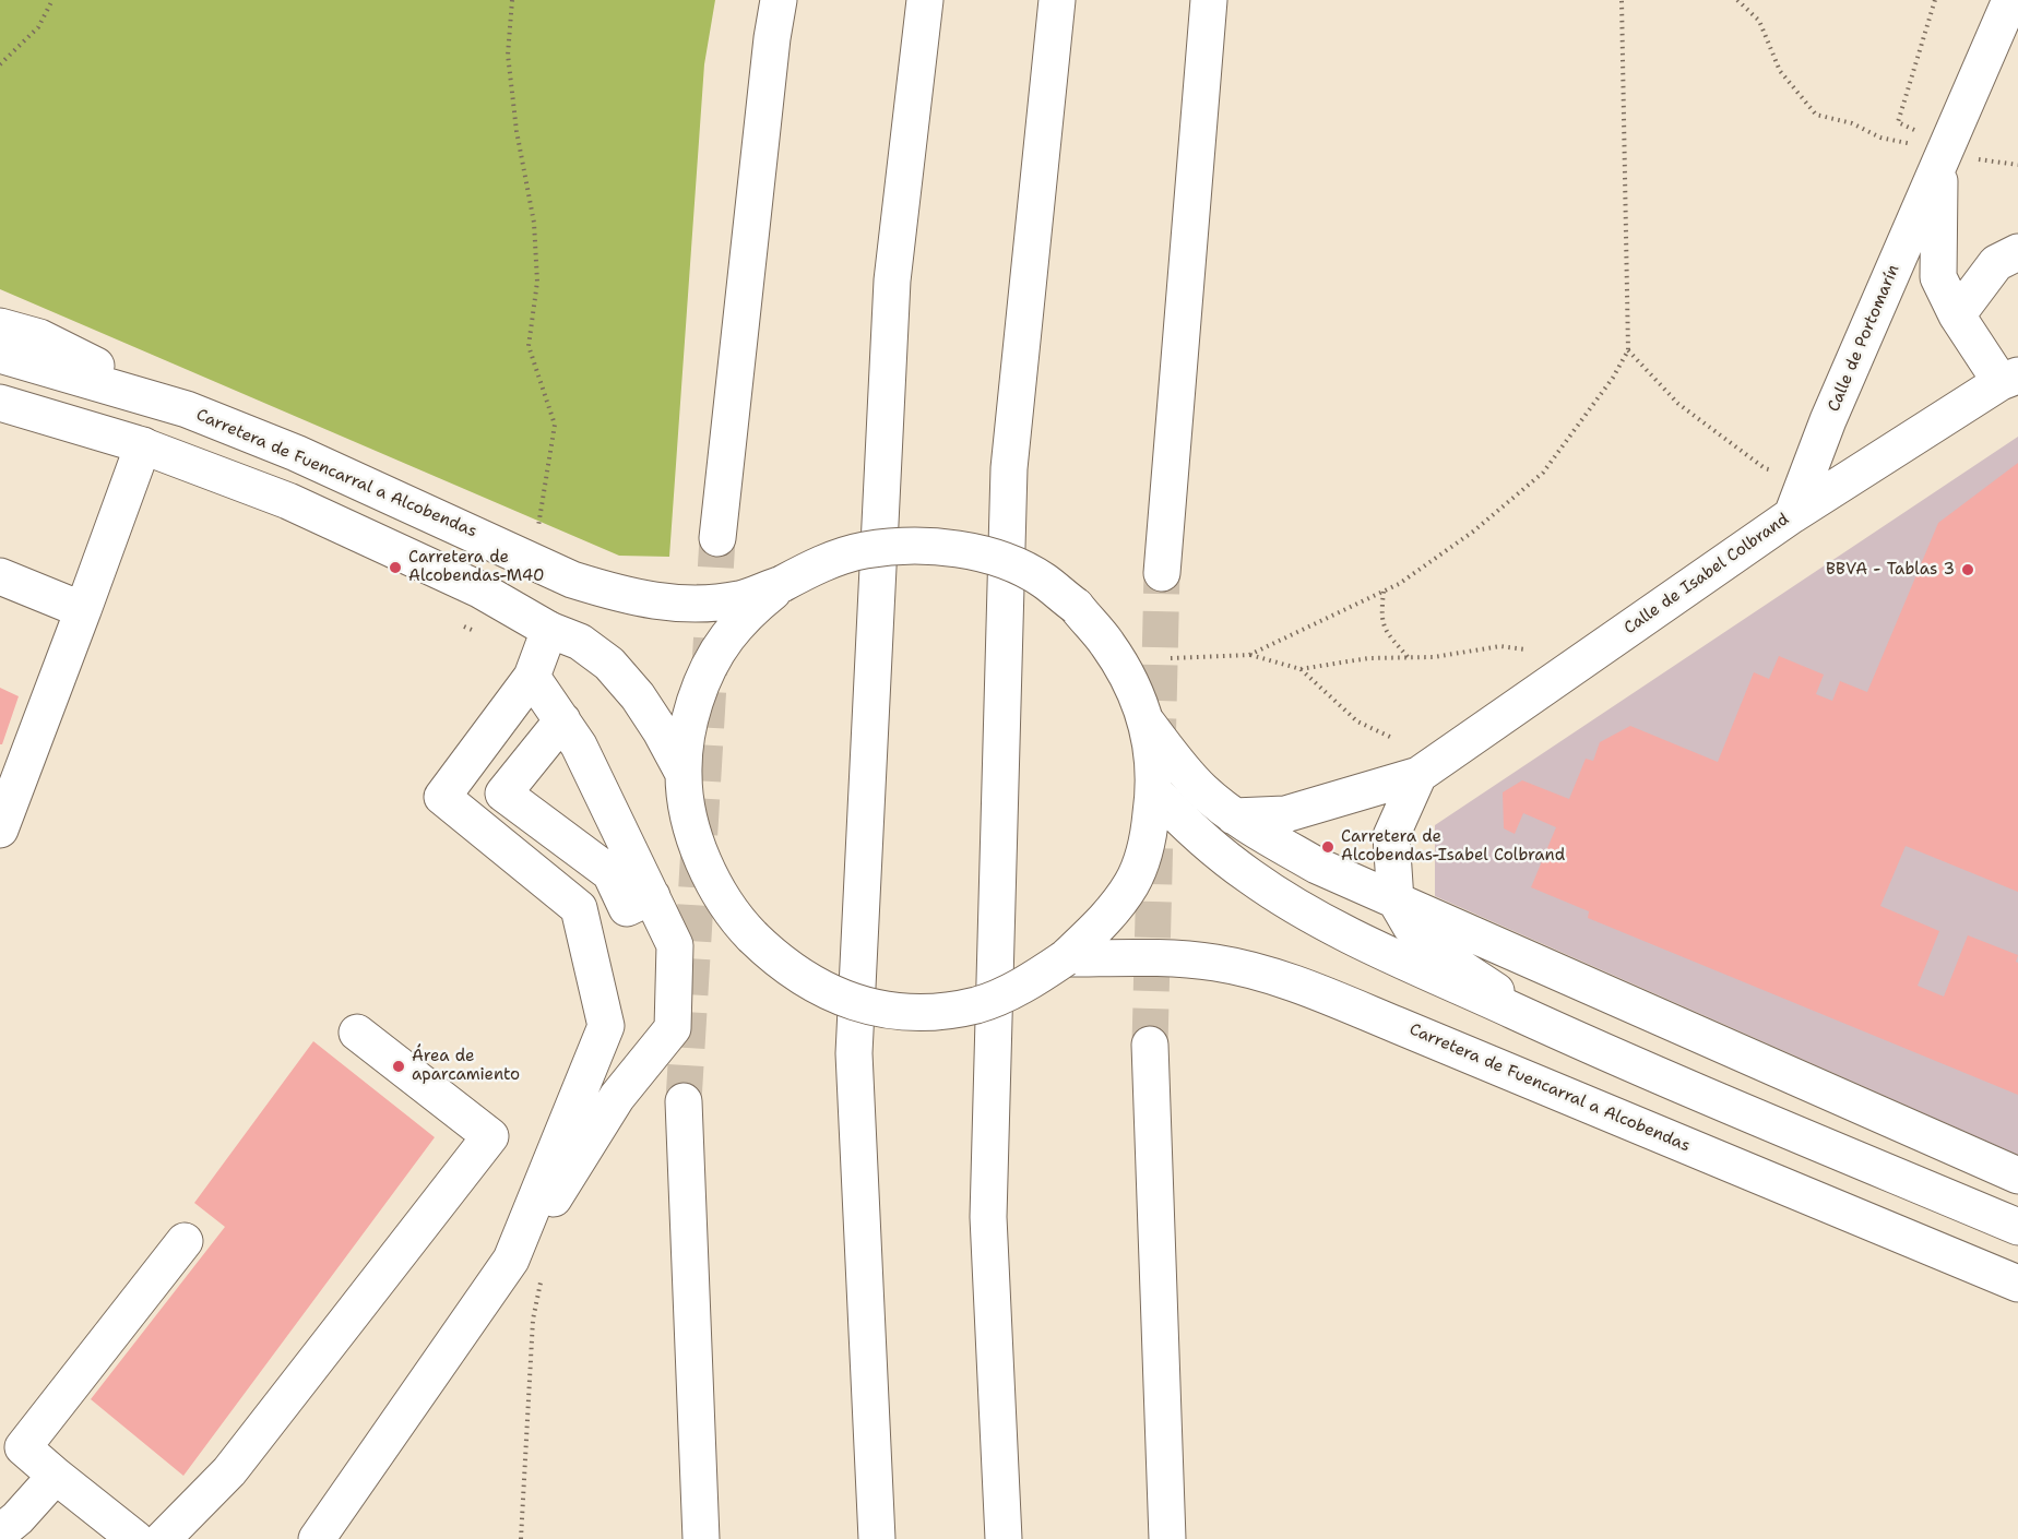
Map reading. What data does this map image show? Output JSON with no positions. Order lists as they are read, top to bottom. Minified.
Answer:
{"streets":{"main road":["Calle de Portomarín","Carretera de Fuencarral a Alcobendas","Calle de Isabel Colbrand"]},"crossings":[["Calle de Portomarín","Calle de Isabel Colbrand"]],"places":["Carretera de Alcobendas-M40","BBVA - Tablas 3","Carretera de Alcobendas-Isabel Colbrand","Área de aparcamiento"]}
